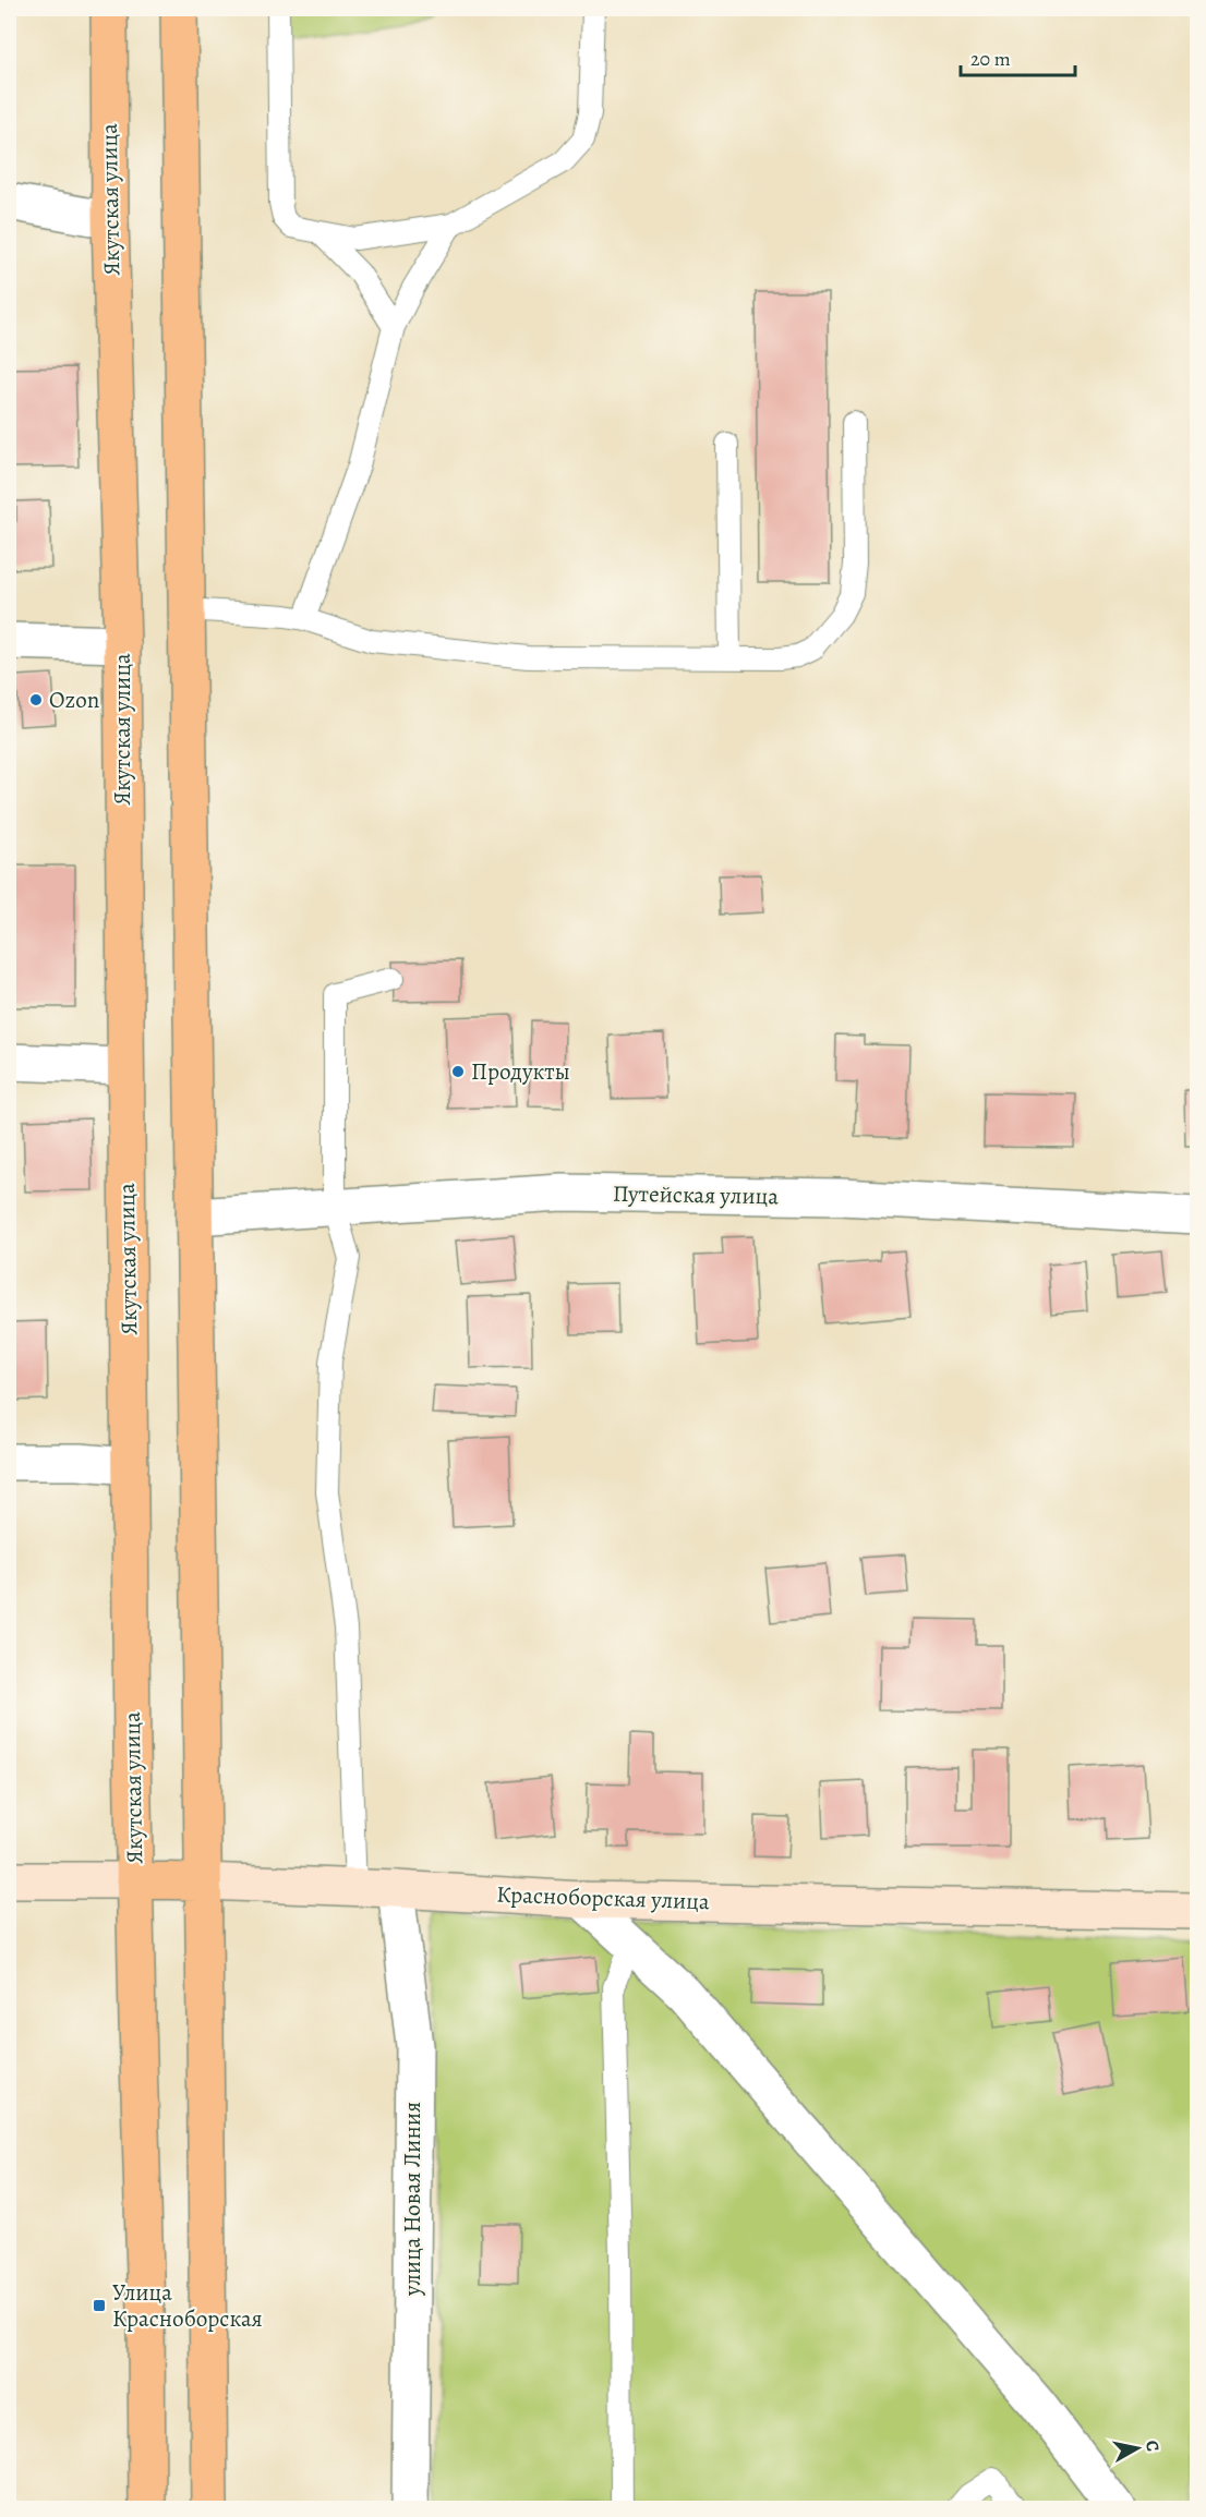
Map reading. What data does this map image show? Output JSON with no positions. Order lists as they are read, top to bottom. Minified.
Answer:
{"streets":{"main road":["Якутская улица","Красноборская улица"],"street":["Путейская улица","улица Новая Линия"]},"crossings":[["Якутская улица","Красноборская улица"],["Красноборская улица","улица Новая Линия"]],"places":{"other":["Ozon","Продукты"],"transit":["Улица Красноборская"]},"scale_bar":"20 m","north":"right"}
